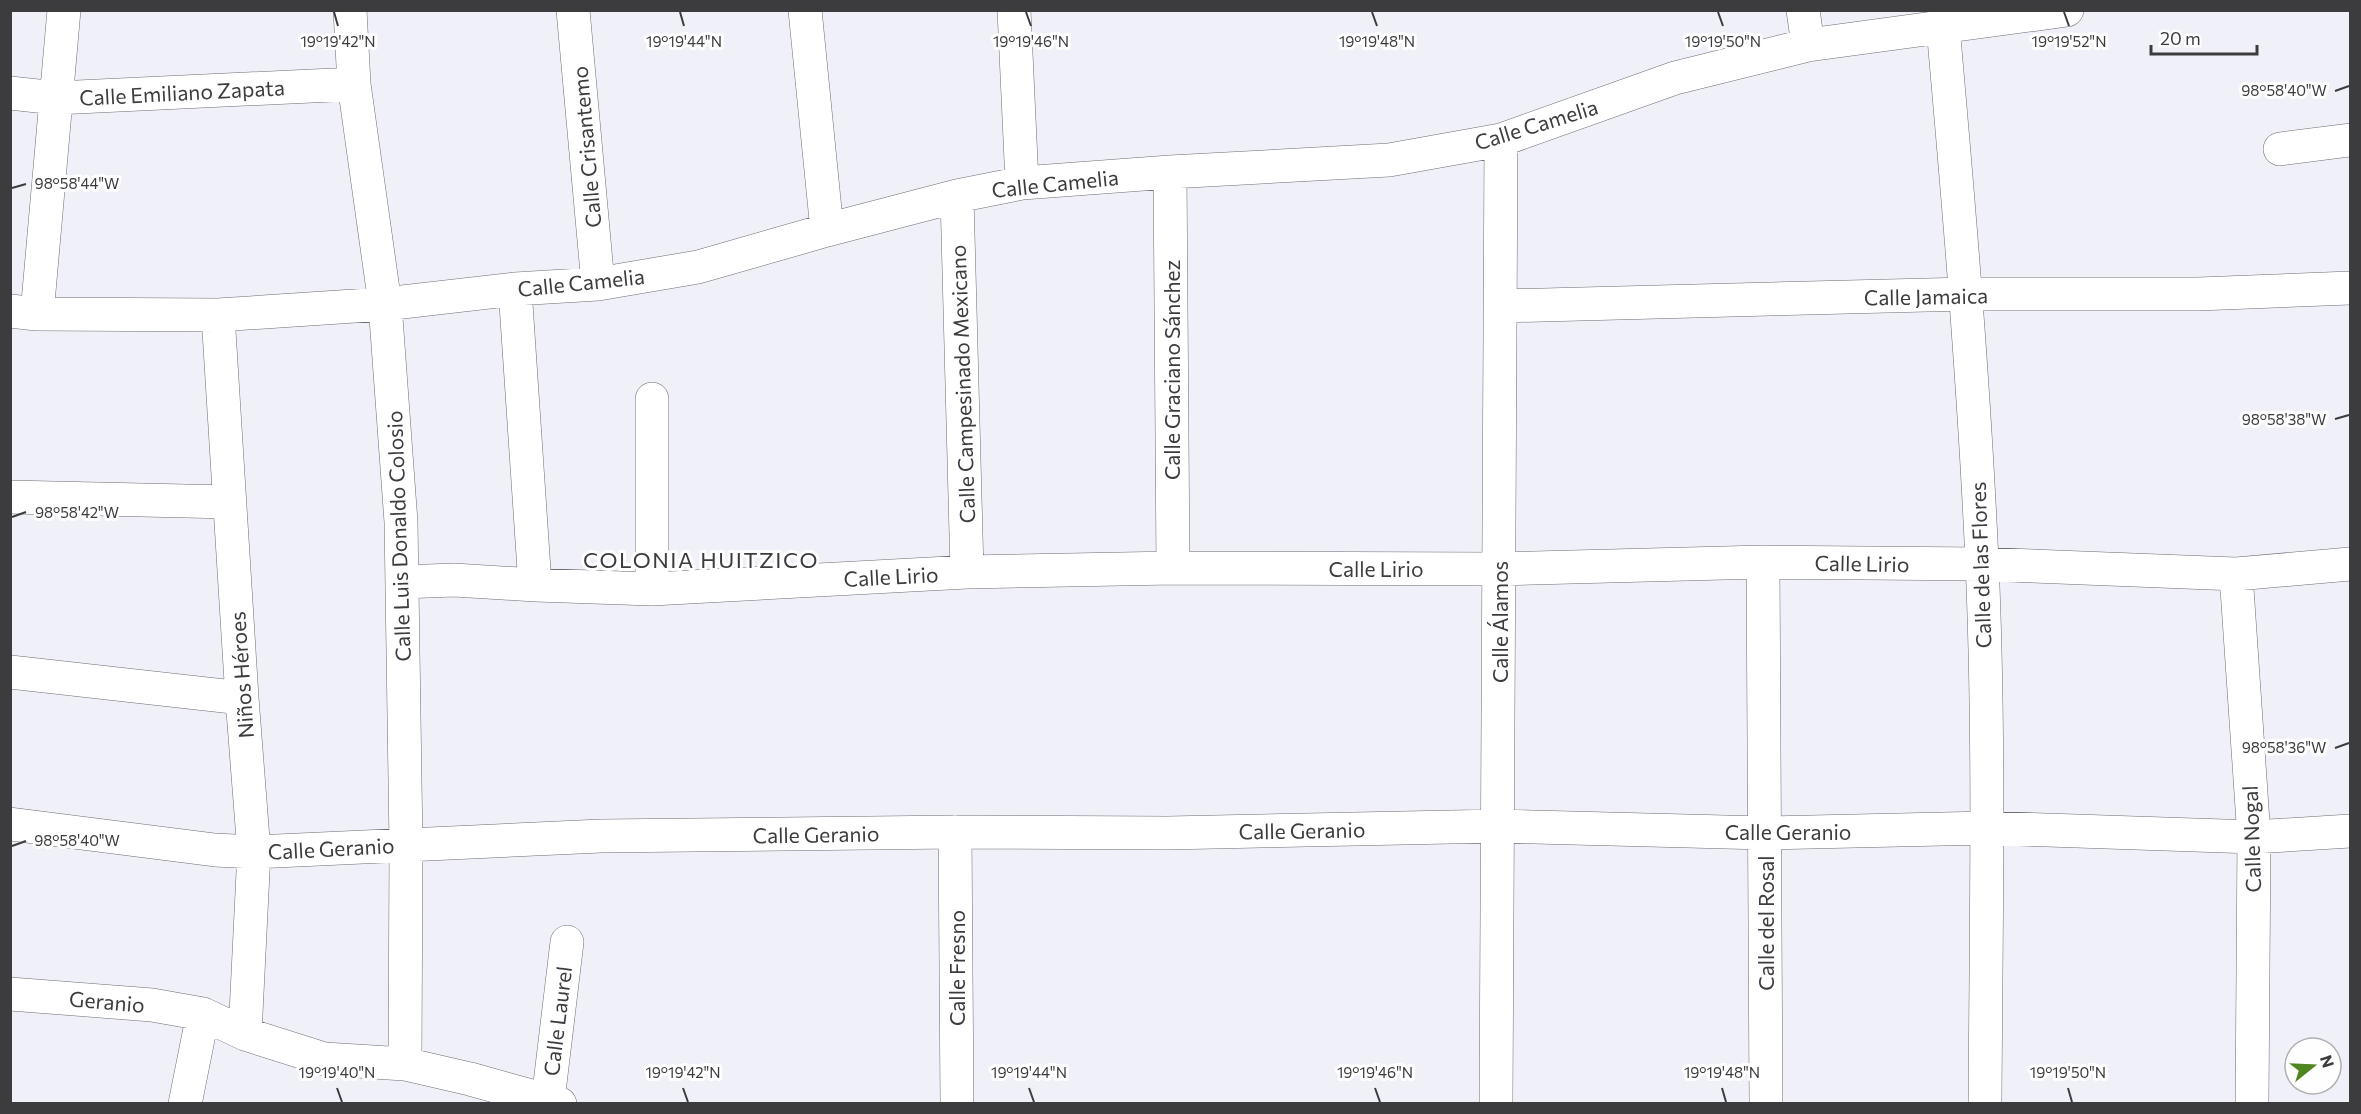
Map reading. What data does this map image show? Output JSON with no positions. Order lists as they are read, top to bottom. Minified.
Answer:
{"streets":{"street":["Calle Emiliano Zapata","Calle Camelia","Calle Crisantemo","Calle Jamaica","Calle Graciano Sánchez","Calle Campesinado Mexicano","Calle Luis Donaldo Colosio","Calle Lirio","Calle de las Flores","Calle Álamos","Niños Héroes","Calle Geranio","Calle Nogal","Calle del Rosal","Calle Fresno","Geranio","Calle Laurel"]},"crossings":[["Calle Emiliano Zapata","Calle Luis Donaldo Colosio"],["Calle Camelia","Calle Crisantemo"],["Calle Camelia","Calle Graciano Sánchez"],["Calle Camelia","Calle Campesinado Mexicano"],["Calle Camelia","Calle Luis Donaldo Colosio"],["Calle Camelia","Calle de las Flores"],["Calle Camelia","Calle Álamos"],["Calle Camelia","Niños Héroes"],["Calle Jamaica","Calle de las Flores"],["Calle Jamaica","Calle Álamos"],["Calle Graciano Sánchez","Calle Lirio"],["Calle Campesinado Mexicano","Calle Lirio"],["Calle Luis Donaldo Colosio","Calle Lirio"],["Calle Luis Donaldo Colosio","Calle Geranio"],["Calle Luis Donaldo Colosio","Calle Laurel"],["Calle Lirio","Calle de las Flores"],["Calle Lirio","Calle Álamos"],["Calle Lirio","Calle Nogal"],["Calle Lirio","Calle del Rosal"],["Calle de las Flores","Calle Geranio"],["Calle Álamos","Calle Geranio"],["Niños Héroes","Calle Geranio"],["Niños Héroes","Calle Laurel"],["Calle Geranio","Calle Nogal"],["Calle Geranio","Calle del Rosal"],["Calle Geranio","Calle Fresno"],["Geranio","Calle Laurel"]],"districts":["COLONIA HUITZICO"],"scale_bar":"20 m","north":"right","coordinates":["19°19'42\"N","19°19'44\"N","19°19'46\"N","19°19'48\"N","19°19'50\"N","19°19'52\"N","98°58'40\"W","98°58'44\"W","98°58'38\"W","98°58'42\"W","98°58'36\"W","19°19'40\"N"]}
